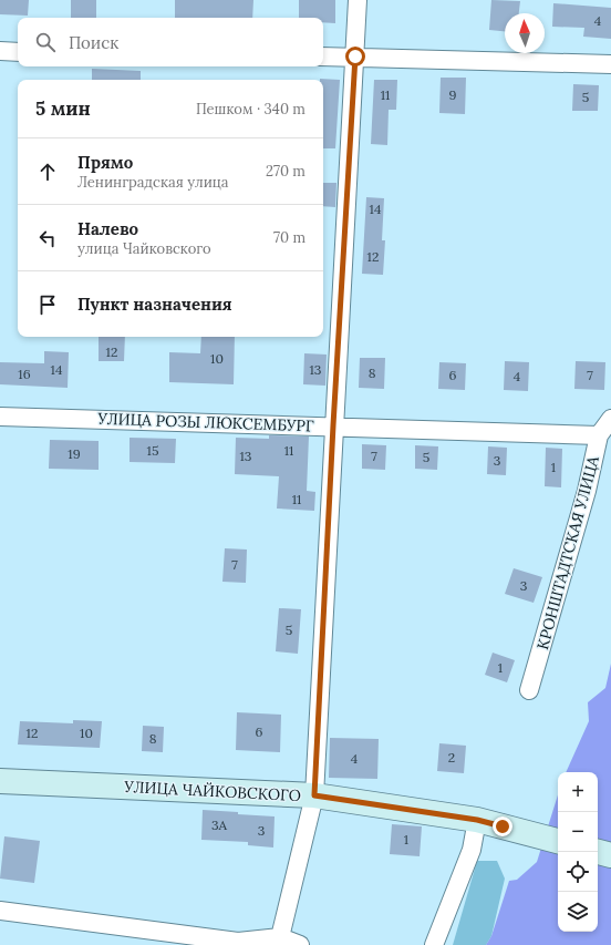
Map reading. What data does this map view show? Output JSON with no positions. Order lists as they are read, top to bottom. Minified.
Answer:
{"streets":{"main road":["УЛИЦА ЧАЙКОВСКОГО"],"street":["УЛИЦА РОЗЫ ЛЮКСЕМБУРГ","КРОНШТАДТСКАЯ УЛИЦА"]},"crossings":[["УЛИЦА РОЗЫ ЛЮКСЕМБУРГ","КРОНШТАДТСКАЯ УЛИЦА"]],"house_numbers":["4","11","9","5","14","12","12","10","14","13","8","16","6","7","4","15","11","19","13","7","5","3","1","11","7","3","5","1","6","12","10","8","2","4","3А","3","1"],"north":"top","page":{"search":"Поиск","heading":["5 мин","Пешком · 340 m"],"list":[["Прямо","Ленинградская улица","270 m"],["Налево","улица Чайковского","70 m"],"Пункт назначения"],"map_buttons":["+","−"]}}
